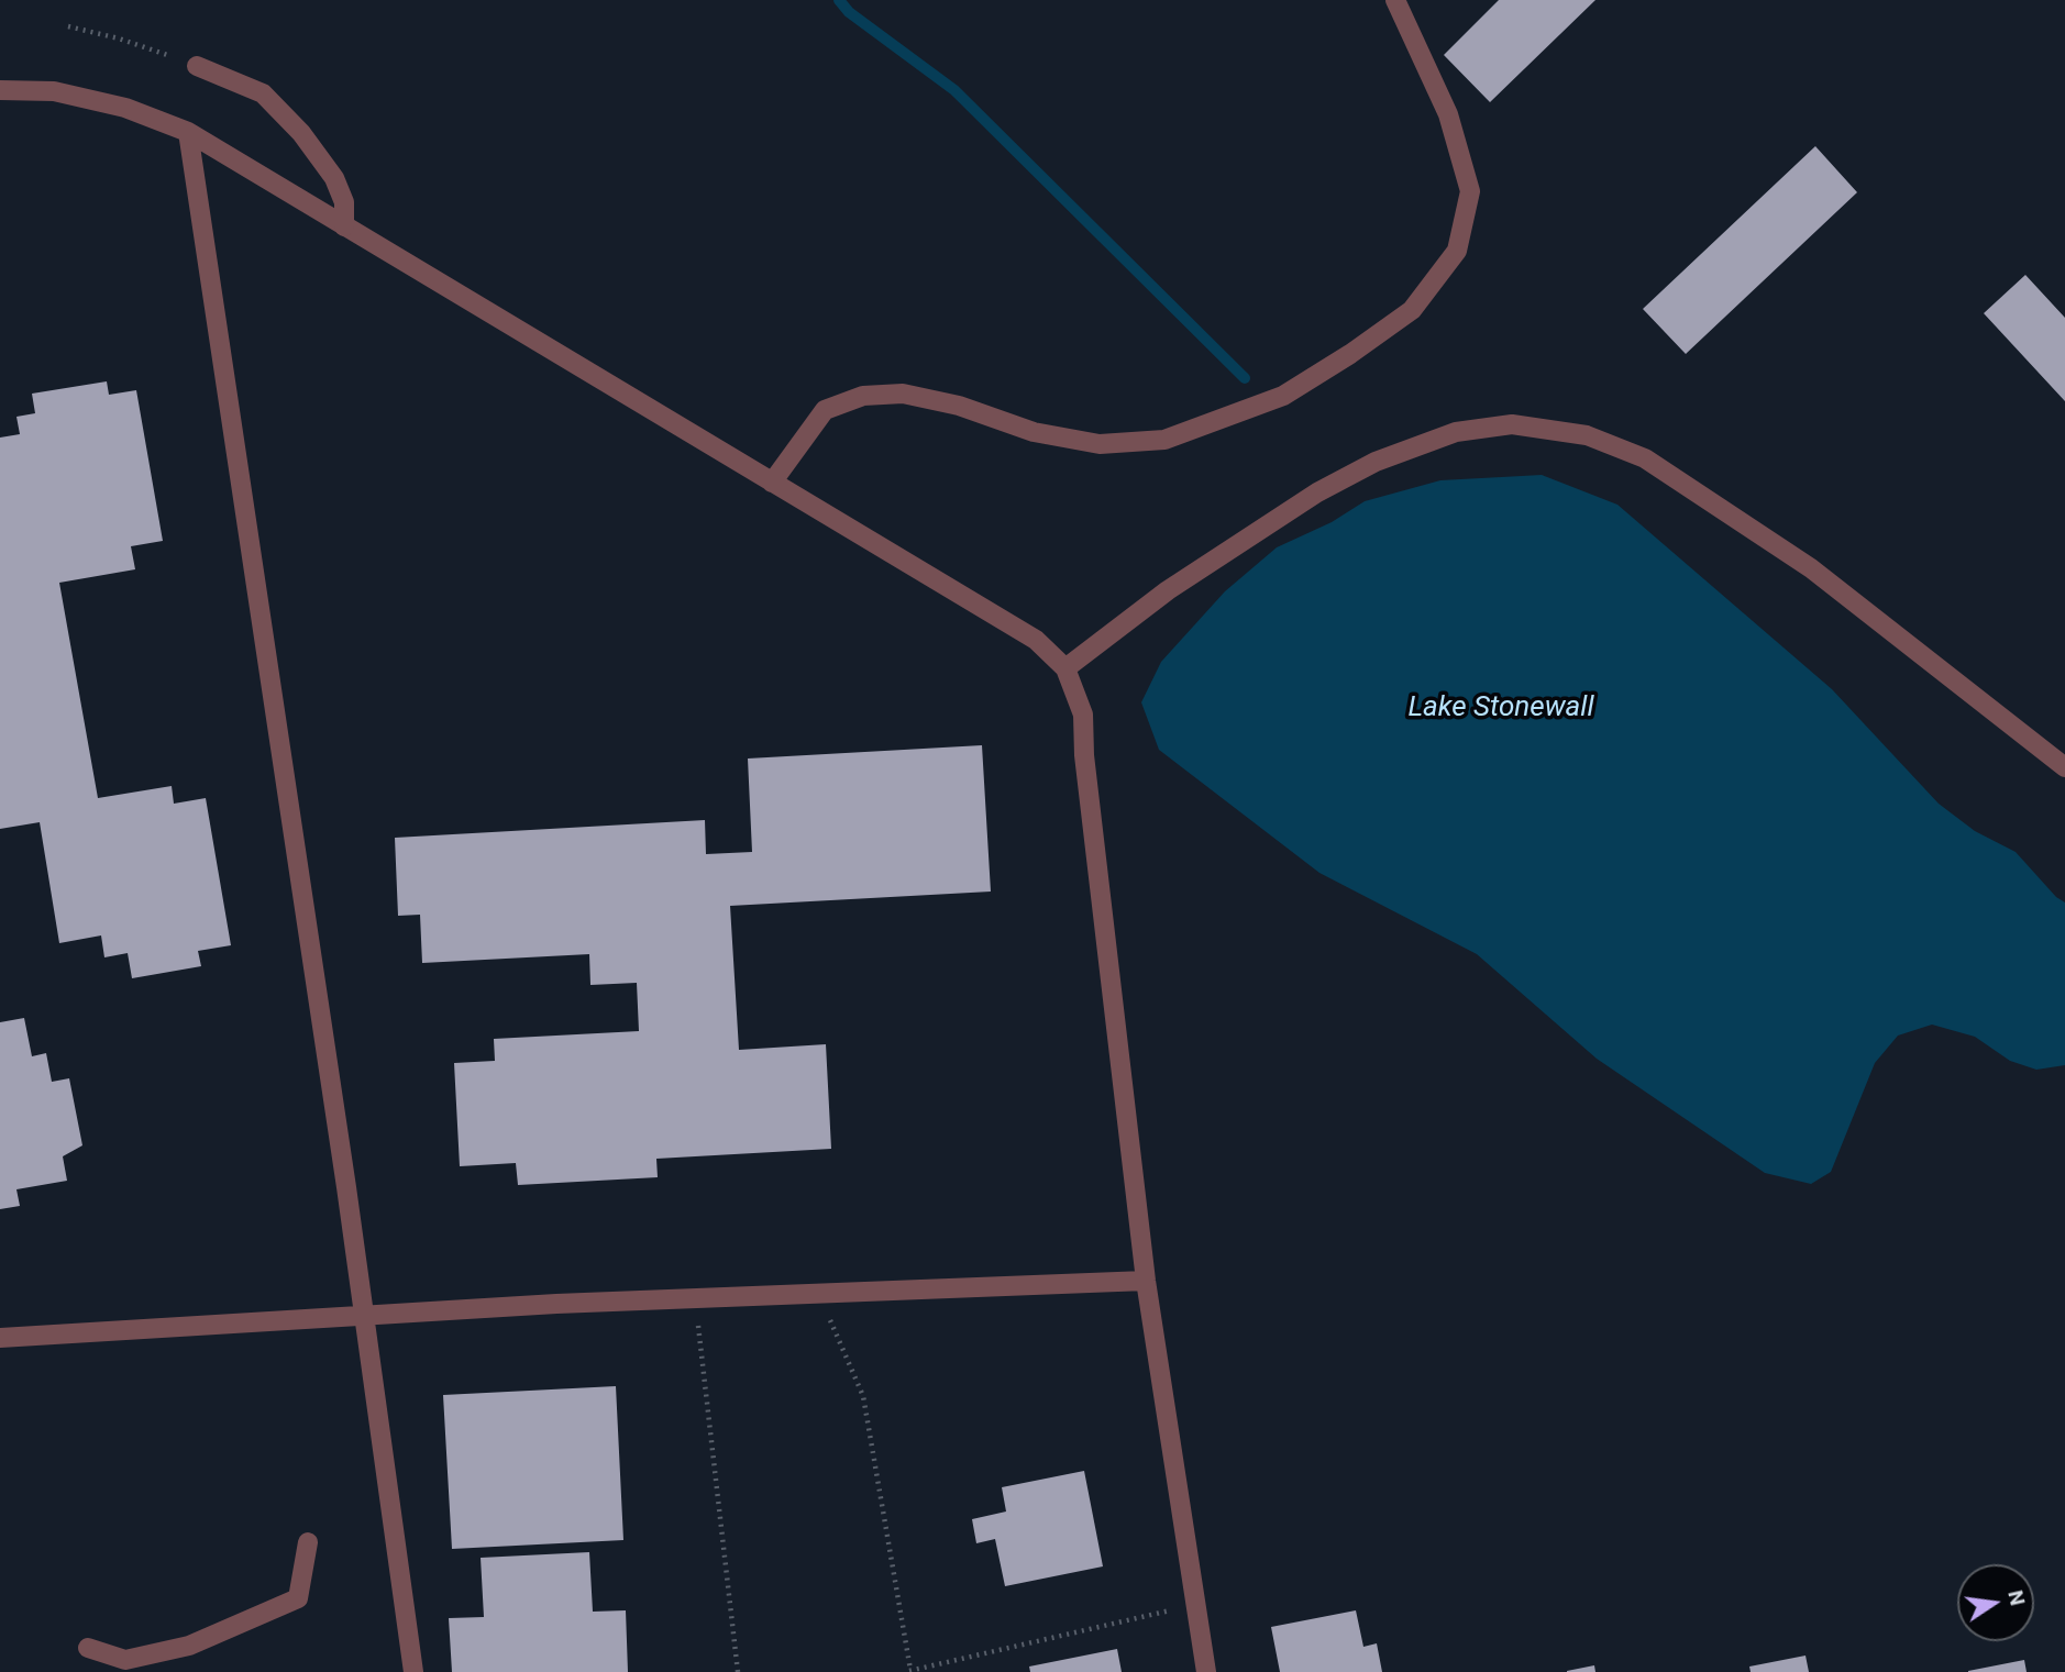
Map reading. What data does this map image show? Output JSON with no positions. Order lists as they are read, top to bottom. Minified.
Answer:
{"water":["Lake Stonewall"],"north":"right"}
